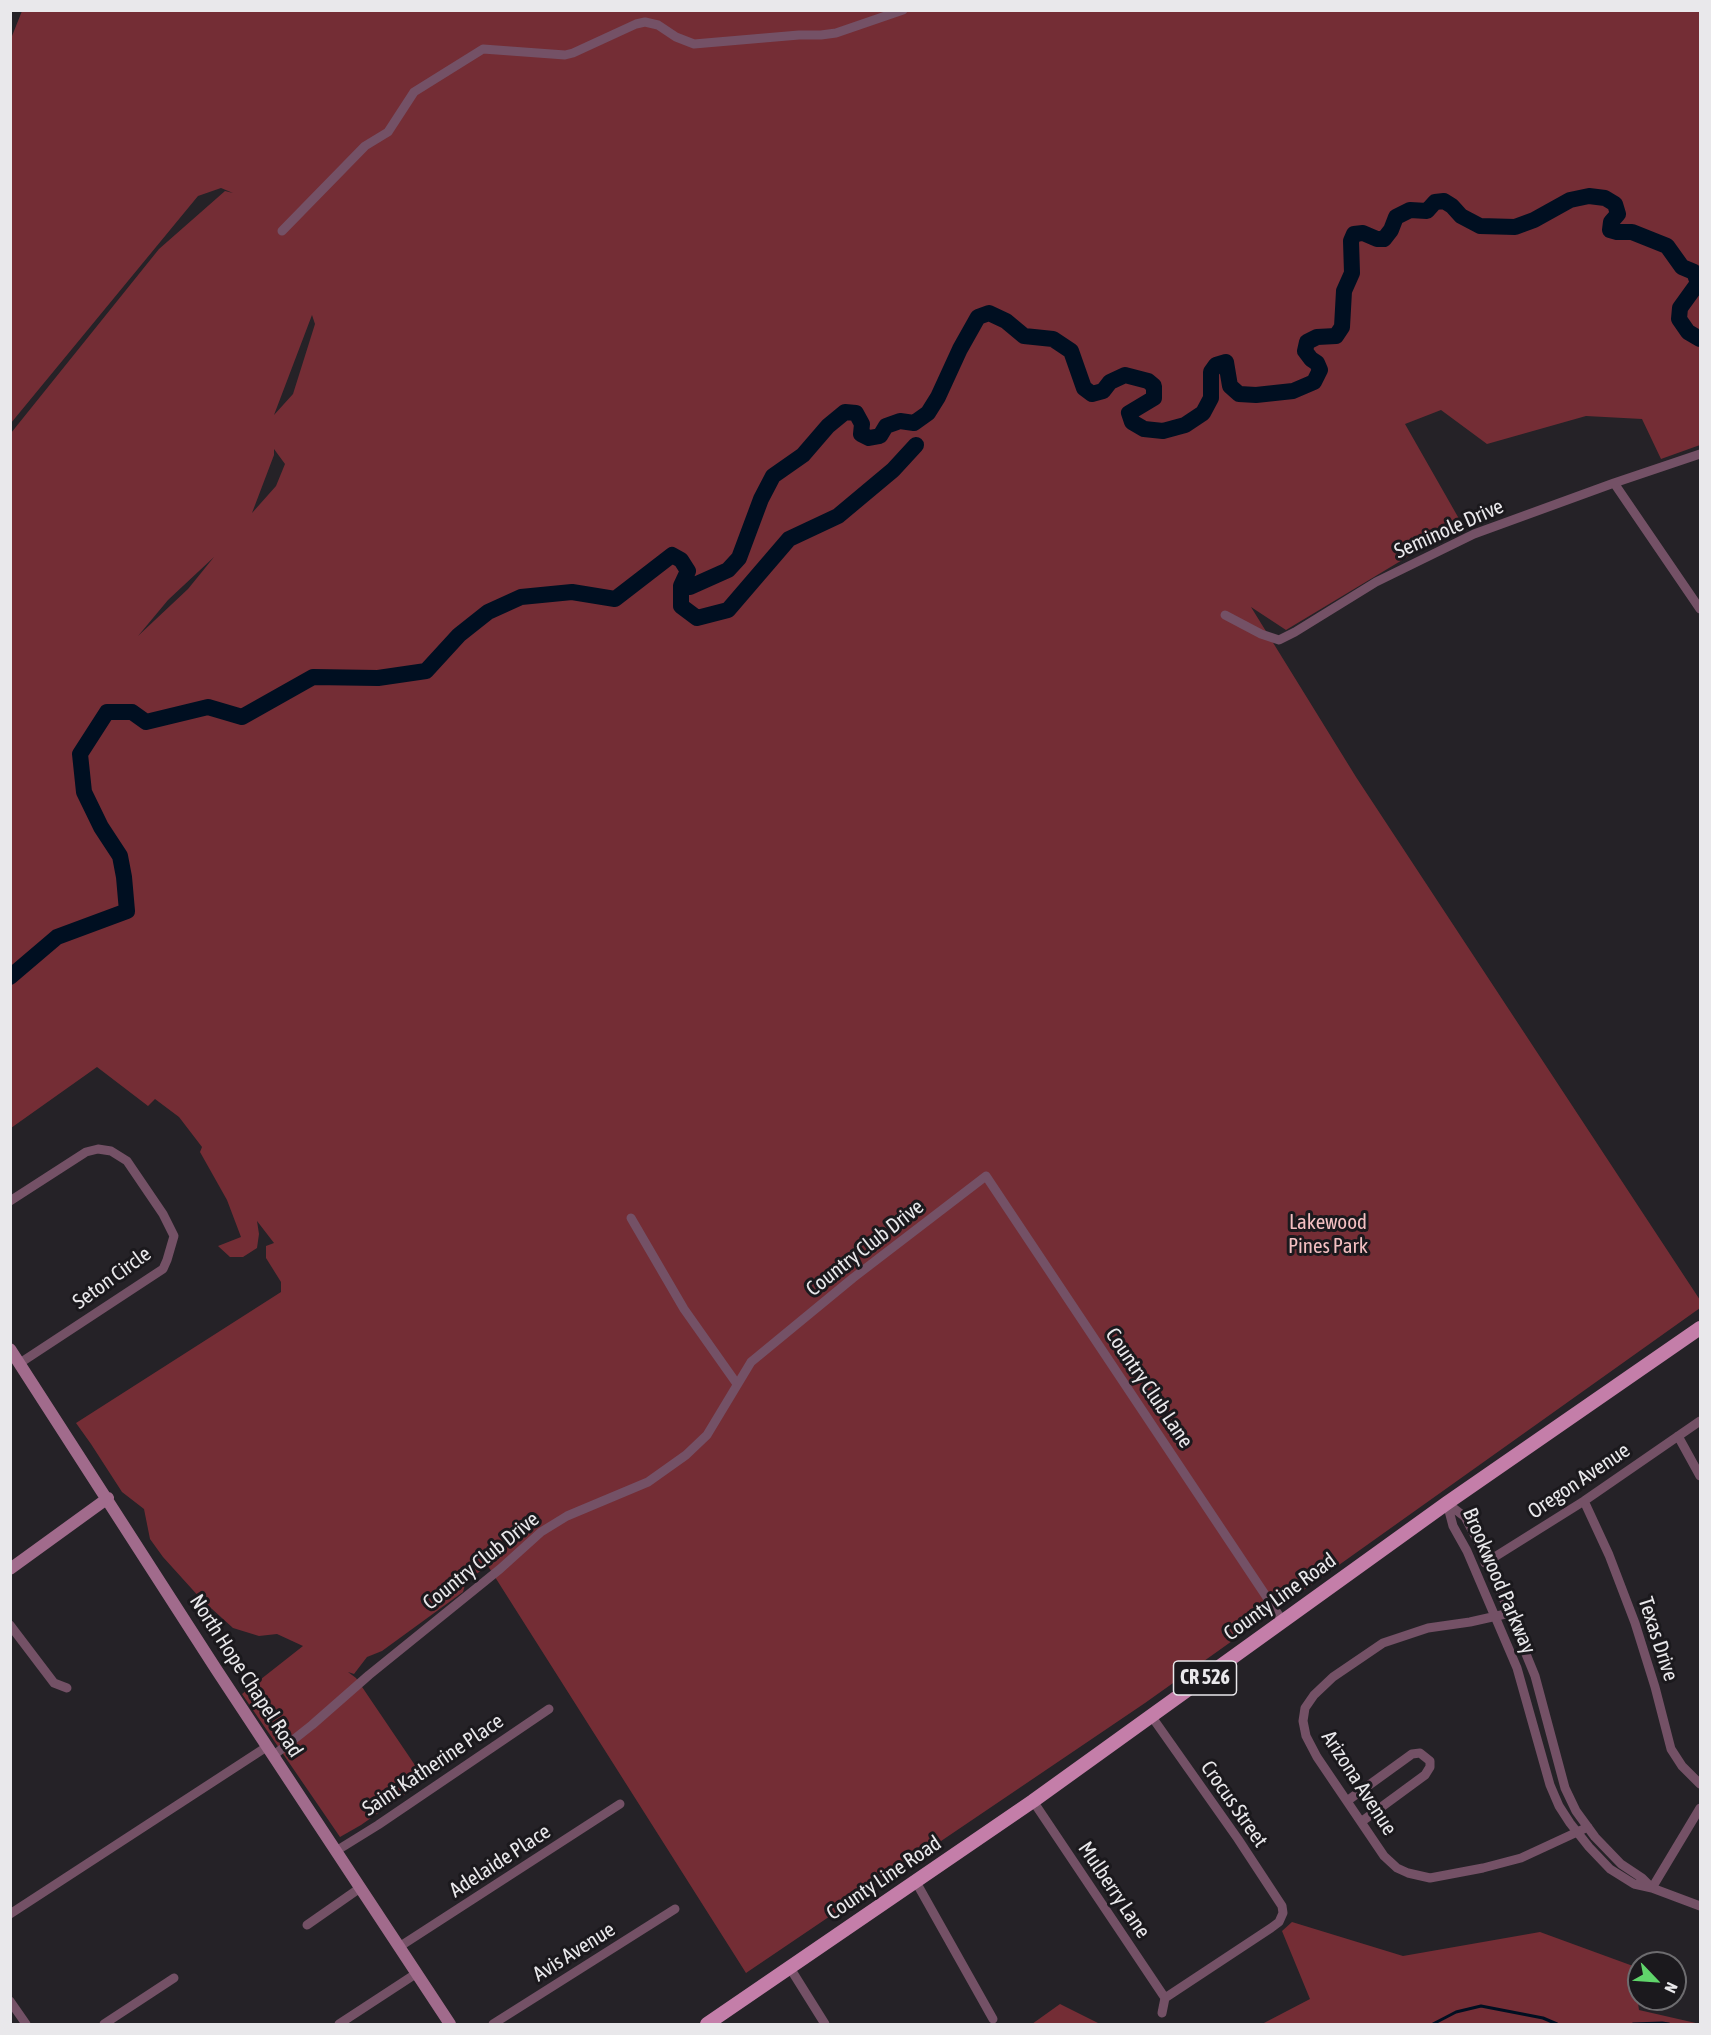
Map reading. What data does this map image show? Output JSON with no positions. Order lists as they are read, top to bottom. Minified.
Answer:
{"streets":{"main road":["County Line Road","North Hope Chapel Road","CR 526"],"street":["Seminole Drive","Country Club Drive","Seton Circle","Country Club Lane","Oregon Avenue","Brookwood Parkway","Texas Drive","Saint Katherine Place","Arizona Avenue","Crocus Street","Adelaide Place","Mulberry Lane","Avis Avenue"]},"crossings":[["Country Club Drive","Country Club Lane"],["Country Club Drive","North Hope Chapel Road"],["Seton Circle","North Hope Chapel Road"],["Country Club Lane","County Line Road"],["Oregon Avenue","Brookwood Parkway"],["Oregon Avenue","Texas Drive"],["Brookwood Parkway","County Line Road"],["Brookwood Parkway","Arizona Avenue"],["County Line Road","Crocus Street"],["County Line Road","Mulberry Lane"],["North Hope Chapel Road","Saint Katherine Place"],["North Hope Chapel Road","Adelaide Place"],["Crocus Street","Mulberry Lane"]],"parks":["Lakewood Pines Park"],"north":"bottom right"}
